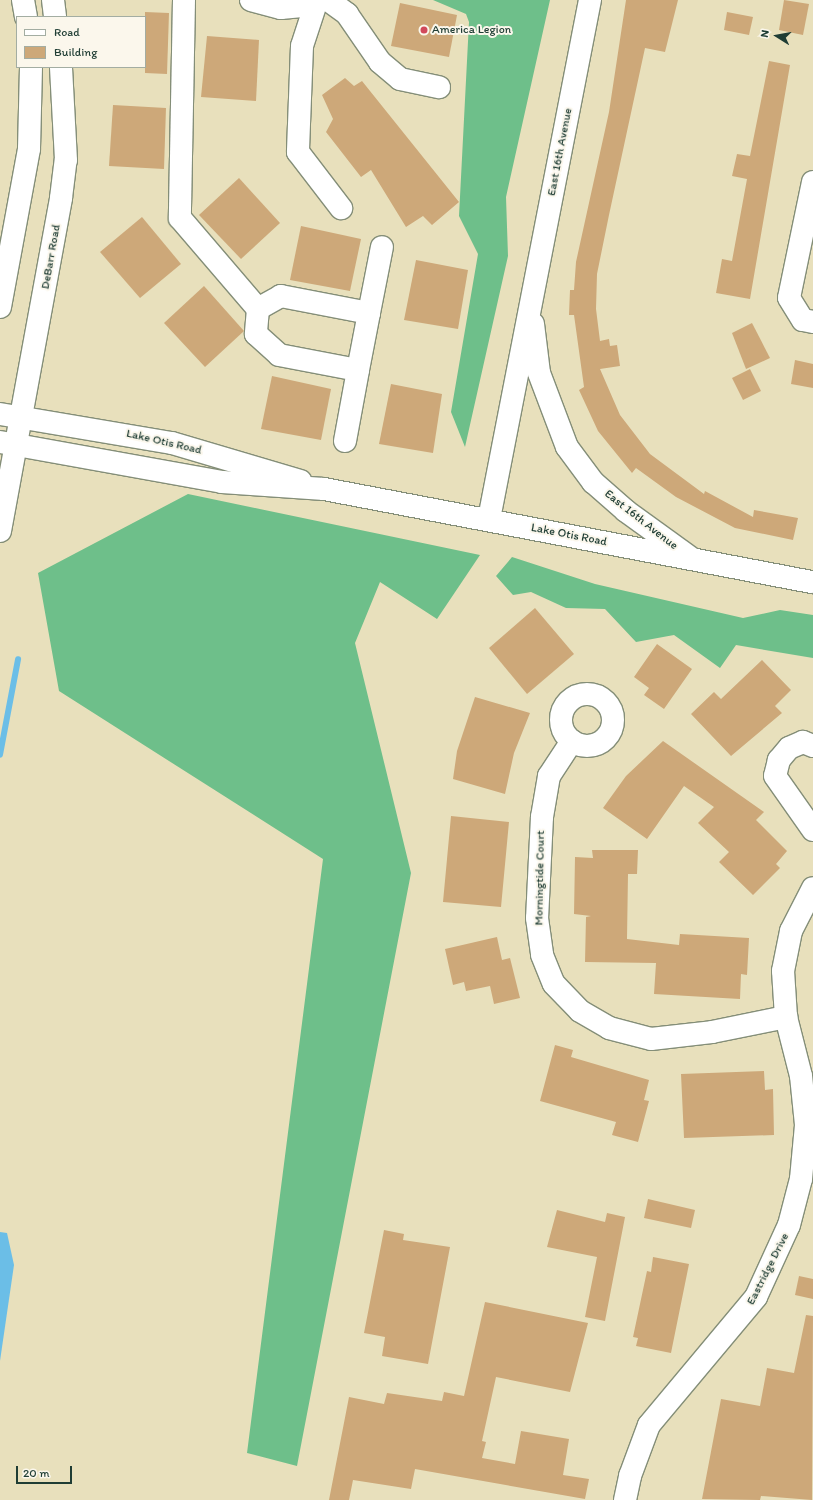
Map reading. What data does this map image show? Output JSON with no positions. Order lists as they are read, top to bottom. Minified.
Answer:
{"streets":{"street":["East 16th Avenue","DeBarr Road","Lake Otis Road","Morningtide Court","Eastridge Drive"]},"crossings":[["East 16th Avenue","Lake Otis Road"],["DeBarr Road","Lake Otis Road"],["Morningtide Court","Eastridge Drive"]],"places":["America Legion"],"legend":["Road","Building"],"scale_bar":"20 m","north":"left"}
